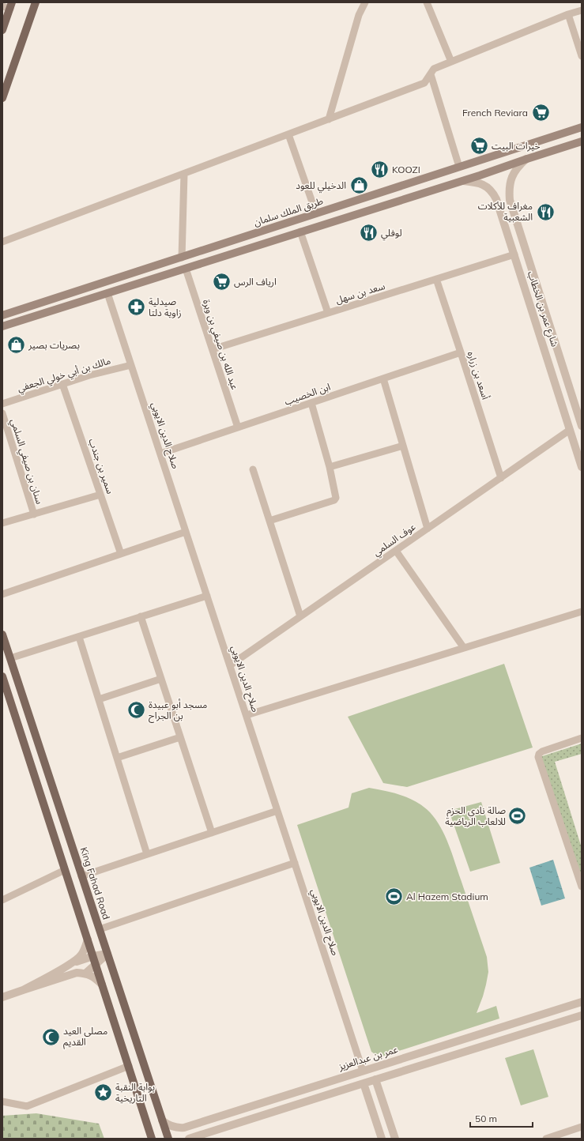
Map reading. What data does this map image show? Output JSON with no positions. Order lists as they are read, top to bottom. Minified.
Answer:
{"streets":{"main road":["طريق الملك سلمان","King Fahad Road"],"street":["سعد بن سهل","شارع عمر بن الخطاب","عبد الله بن صيفي بن وبرة","مالك بن أبي خولي الجعفي","أسعد بن زراره","ابن الخصيب","صلاح الدين الايوبي","سنان بن صيفي السلمي","سمير بن جندب","عوف السلمي","عمر بن عبدالعزيز"]},"crossings":[["سعد بن سهل","شارع عمر بن الخطاب"],["سعد بن سهل","عبد الله بن صيفي بن وبرة"],["سعد بن سهل","أسعد بن زراره"],["شارع عمر بن الخطاب","عوف السلمي"],["عبد الله بن صيفي بن وبرة","ابن الخصيب"],["مالك بن أبي خولي الجعفي","صلاح الدين الايوبي"],["مالك بن أبي خولي الجعفي","سمير بن جندب"],["أسعد بن زراره","ابن الخصيب"],["أسعد بن زراره","عوف السلمي"],["ابن الخصيب","صلاح الدين الايوبي"],["صلاح الدين الايوبي","عوف السلمي"],["صلاح الدين الايوبي","عمر بن عبدالعزيز"],["King Fahad Road","عمر بن عبدالعزيز"]],"places":{"supermarket":["French Reviara","خيرات البيت","ارياف الرس"],"restaurant":["KOOZI","مغراف للأكلات الشعبية","لوفلي"],"shop":["الدخيلي للعود","بصريات بصير"],"pharmacy":["صيدلية زاوية دلتا"],"mosque":["مسجد أبو عبيدة بن الجراح","مصلى العيد القديم"],"sports":["صالة نادي الحزم للالعاب الرياضية","Al Hazem Stadium"],"place":["بوابة النقبة التاريخية"]},"scale_bar":"50 m"}
